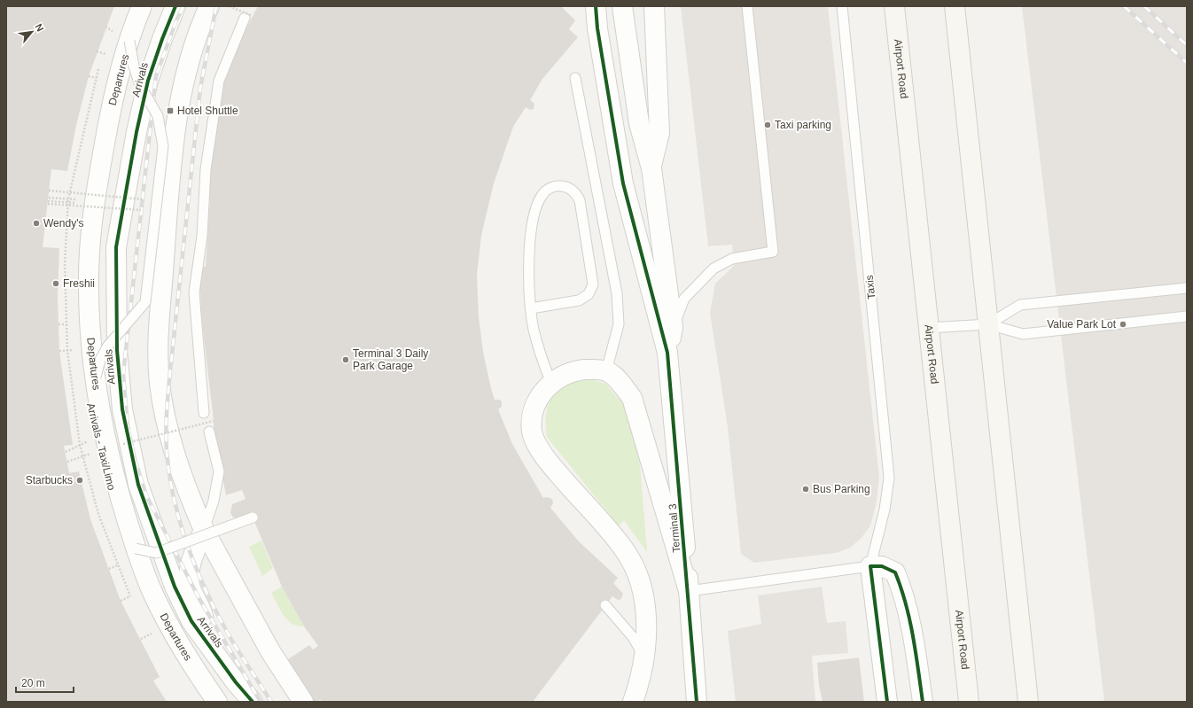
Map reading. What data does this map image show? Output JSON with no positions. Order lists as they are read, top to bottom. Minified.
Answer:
{"streets":{"main road":["Airport Road"],"street":["Departures","Arrivals","Arrivals - Taxi/Limo","Terminal 3"],"lane":["Taxis"]},"crossings":[["Departures","Arrivals - Taxi/Limo"]],"places":{"transit":["Hotel Shuttle"],"other":["Taxi parking","Wendy's","Freshii","Value Park Lot","Terminal 3 Daily Park Garage","Starbucks","Bus Parking"]},"scale_bar":"20 m","north":"top right"}
